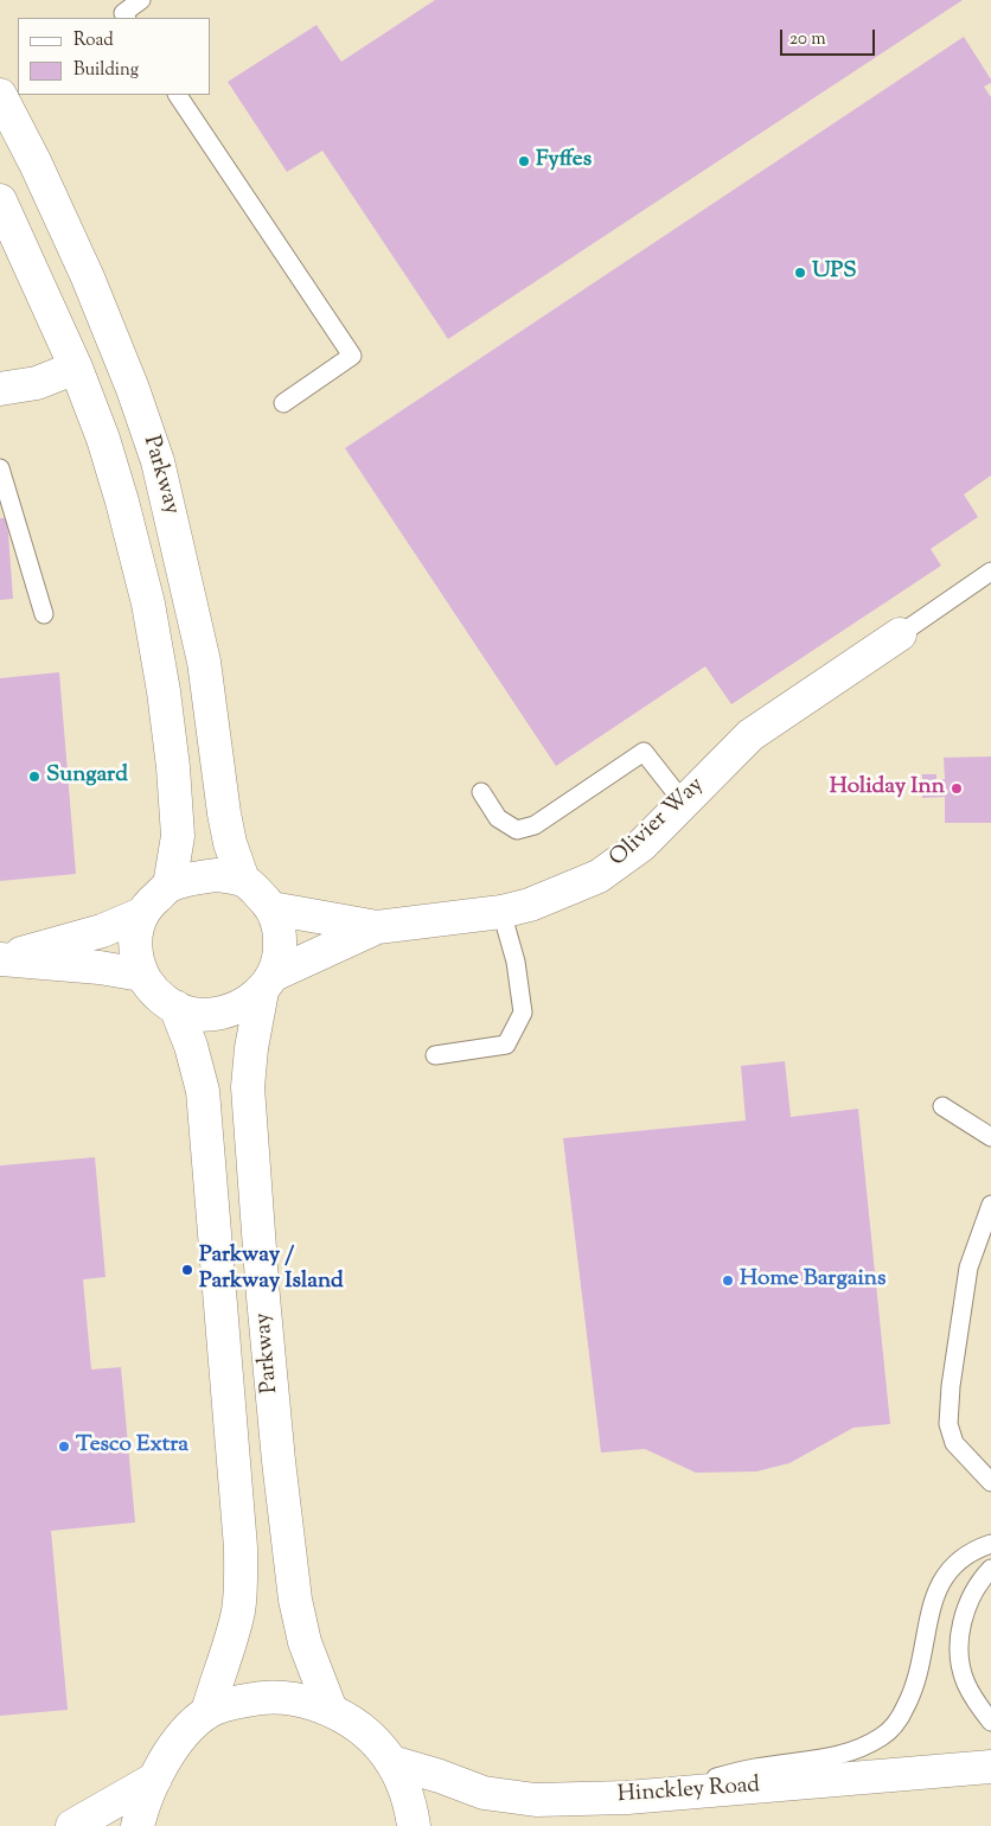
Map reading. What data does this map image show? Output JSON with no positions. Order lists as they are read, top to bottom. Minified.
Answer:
{"streets":{"main road":["Parkway","Olivier Way","Hinckley Road"]},"crossings":[["Parkway","Olivier Way"]],"places":["Fyffes","UPS","Sungard","Holiday Inn","Parkway / Parkway Island","Home Bargains","Tesco Extra"],"legend":["Road","Building"],"scale_bar":"20 m"}
